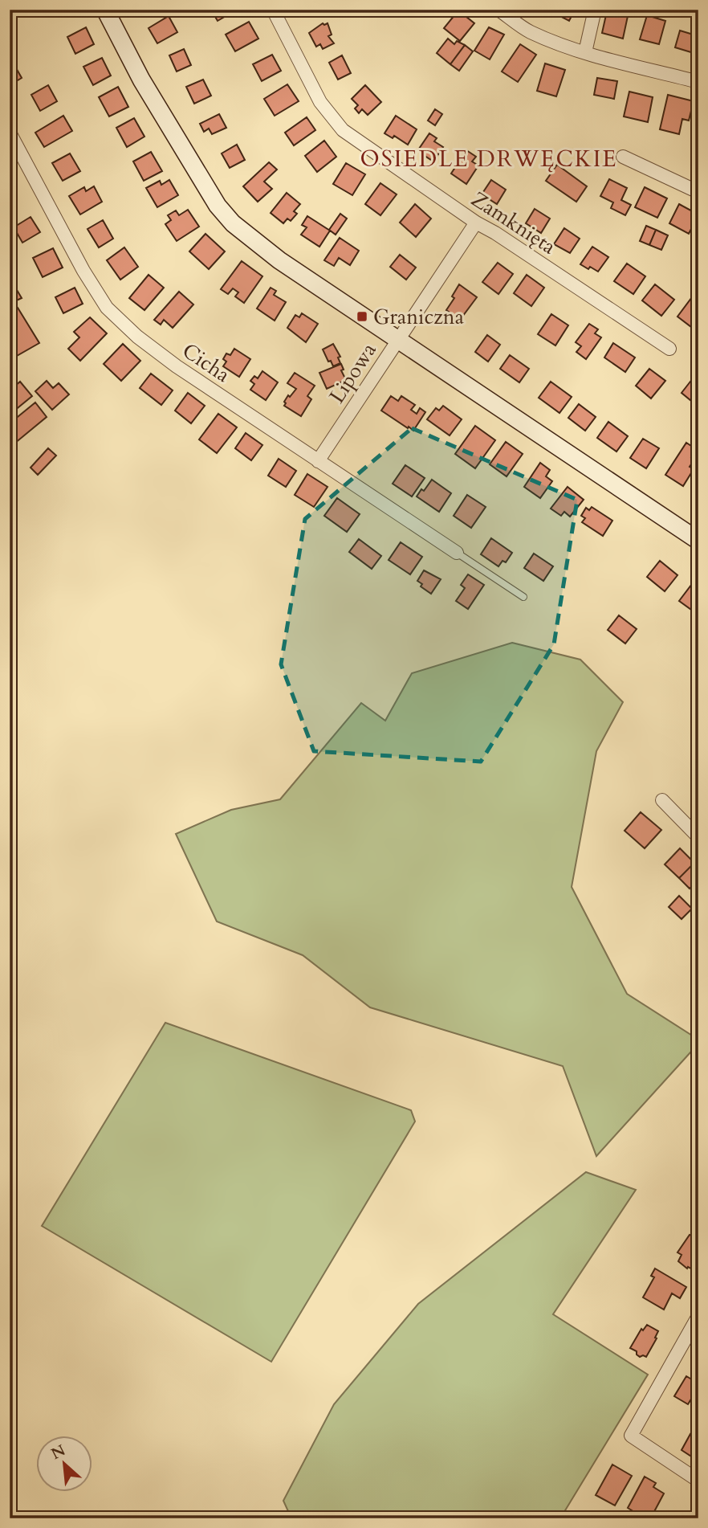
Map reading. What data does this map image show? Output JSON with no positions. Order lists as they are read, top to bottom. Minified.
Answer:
{"streets":{"street":["Zamknięta","Cicha","Lipowa"]},"crossings":[["Zamknięta","Lipowa"],["Cicha","Lipowa"]],"districts":["OSIEDLE DRWĘCKIE"],"places":{"transit":["Graniczna"]},"north":"top left"}
